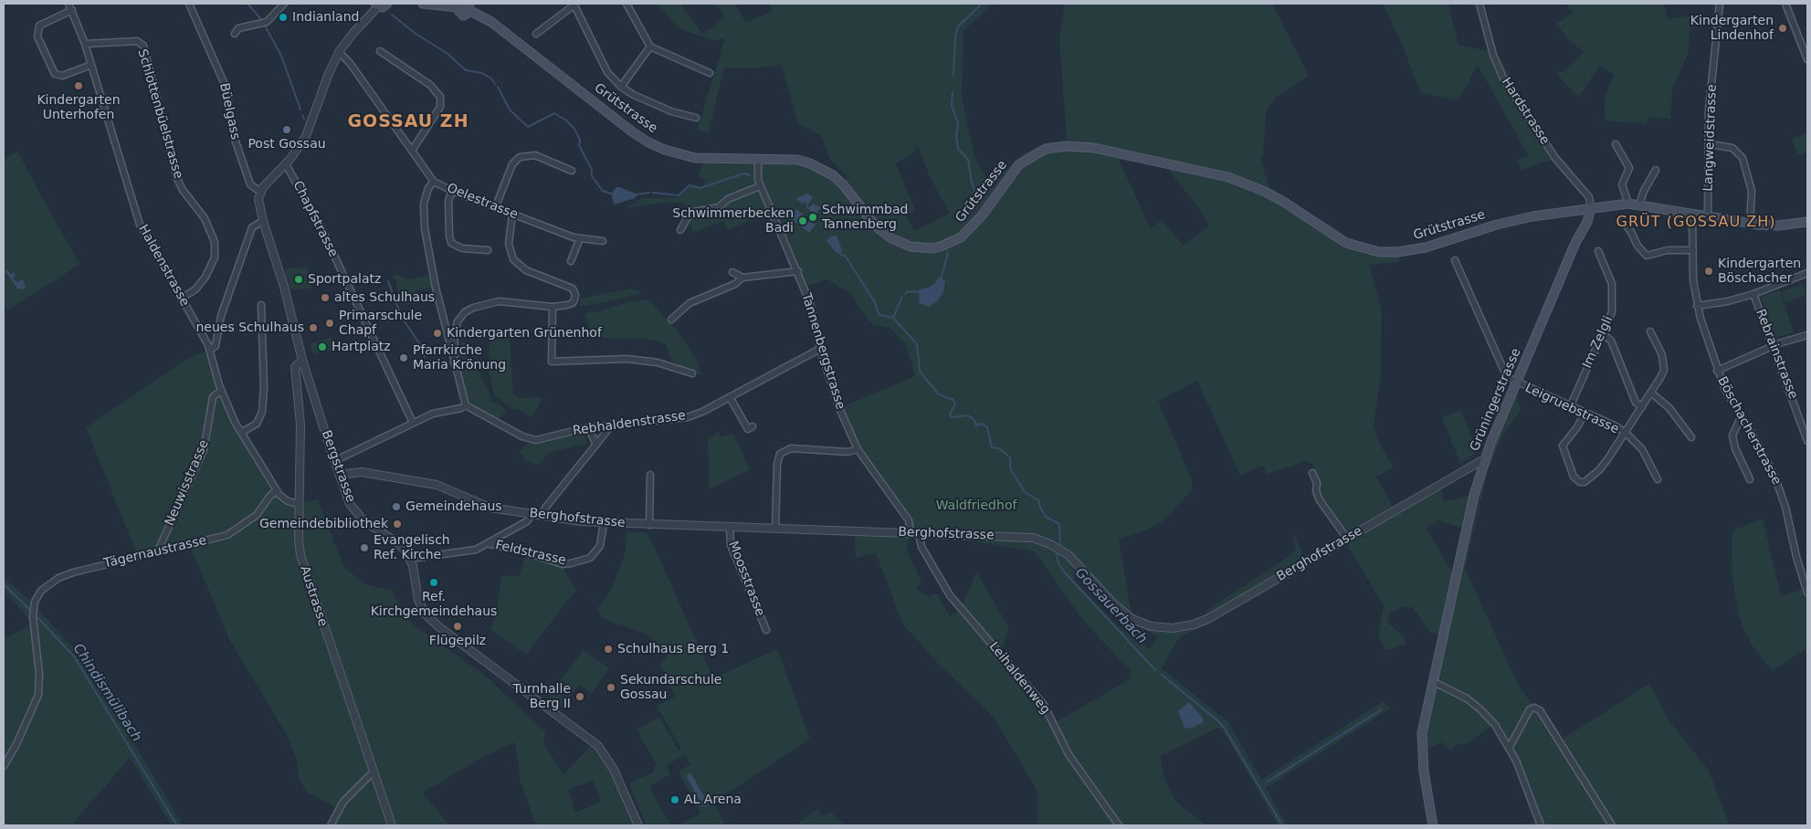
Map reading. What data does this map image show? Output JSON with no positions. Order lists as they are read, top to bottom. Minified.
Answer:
{"streets":{"main road":["Grütstrasse","Grüningerstrasse"],"street":["Büelgass","Hardstrasse","Schlottenbüelstrasse","Langweidstrasse","Oelestrasse","Chapfstrasse","Haldenstrasse","Im Zelgli","Tannenbergstrasse","Rebrainstrasse","Leigruebstrasse","Rebhaldenstrasse","Böschacherstrasse","Bergstrasse","Neuwisstrasse","Berghofstrasse","Tägernaustrasse","Feldstrasse","Moosstrasse","Austrasse","Leihaldenweg"]},"crossings":[["Grütstrasse","Hardstrasse"],["Grütstrasse","Tannenbergstrasse"],["Grütstrasse","Grüningerstrasse"],["Büelgass","Bergstrasse"],["Hardstrasse","Grüningerstrasse"],["Schlottenbüelstrasse","Haldenstrasse"],["Haldenstrasse","Neuwisstrasse"],["Haldenstrasse","Tägernaustrasse"],["Haldenstrasse","Austrasse"],["Im Zelgli","Leigruebstrasse"],["Tannenbergstrasse","Rebhaldenstrasse"],["Tannenbergstrasse","Berghofstrasse"],["Grüningerstrasse","Leigruebstrasse"],["Grüningerstrasse","Berghofstrasse"],["Bergstrasse","Berghofstrasse"],["Bergstrasse","Austrasse"],["Neuwisstrasse","Tägernaustrasse"],["Berghofstrasse","Feldstrasse"],["Berghofstrasse","Moosstrasse"],["Berghofstrasse","Leihaldenweg"]],"districts":["GOSSAU ZH","GRÜT (GOSSAU ZH)"],"water":["Gossauerbach","Chindismülibach"],"parks":["Waldfriedhof"],"places":["Indianland","Kindergarten Lindenhof","Kindergarten Unterhofen","Post Gossau","Schwimmbad Tannenberg","Schwimmerbecken Badi","Kindergarten Böschacher","Sportpalatz","altes Schulhaus","Primarschule Chapf","neues Schulhaus","Kindergarten Grünenhof","Hartplatz","Pfarrkirche Maria Krönung","Gemeindehaus","Gemeindebibliothek","Evangelisch Ref. Kirche","Ref. Kirchgemeindehaus","Flügepilz","Schulhaus Berg 1","Sekundarschule Gossau","Turnhalle Berg II","AL Arena"]}
